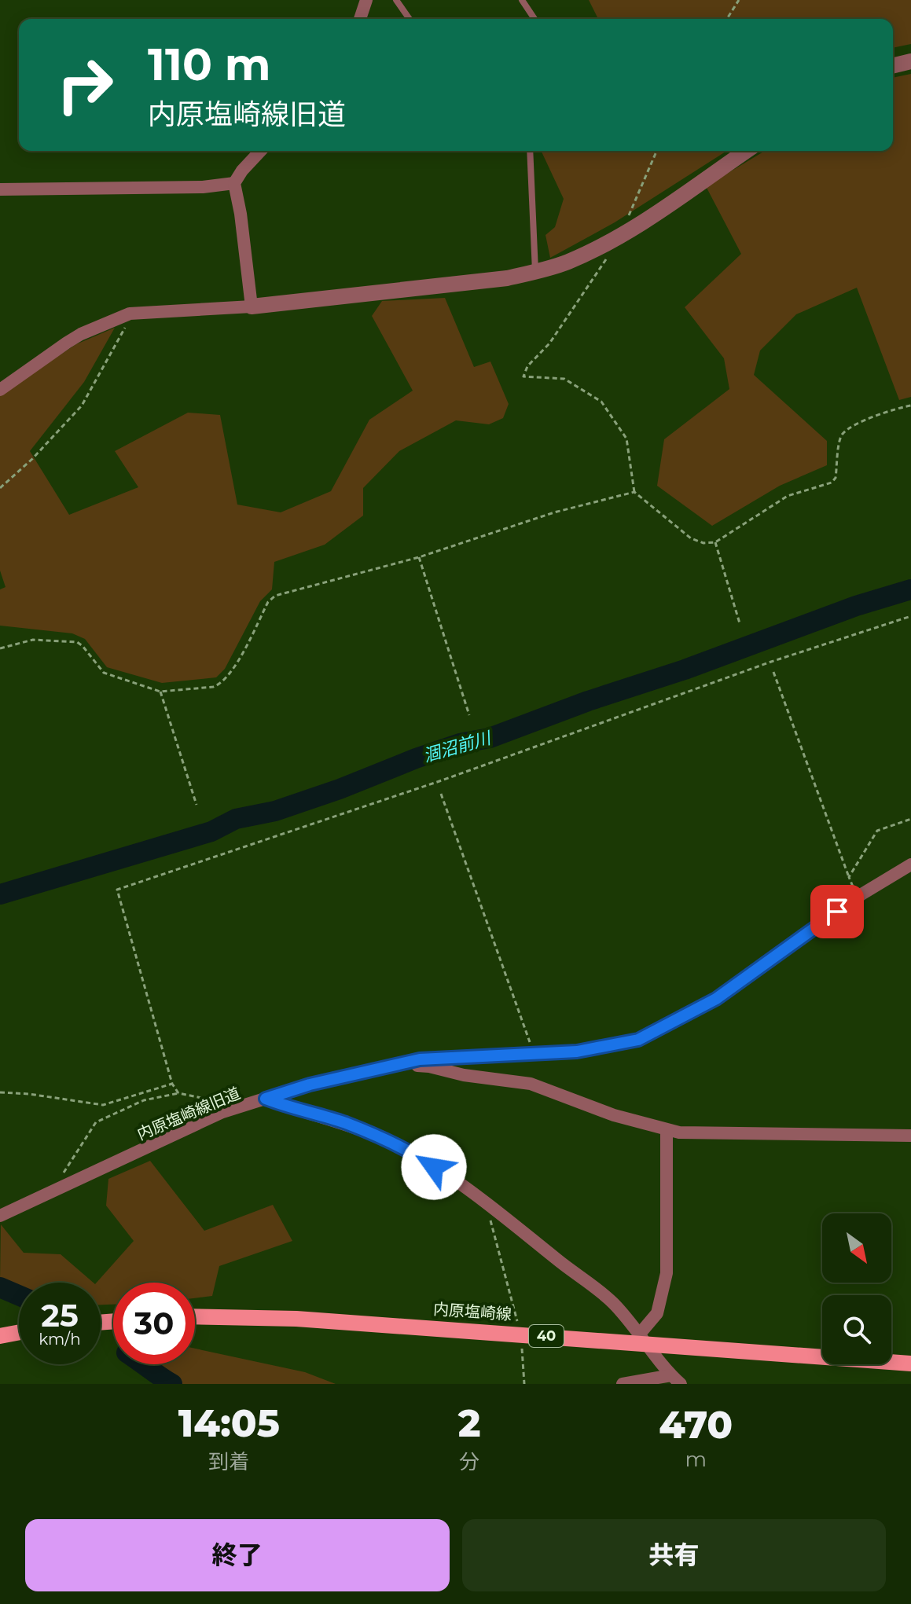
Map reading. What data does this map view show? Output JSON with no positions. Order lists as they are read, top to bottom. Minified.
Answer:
{"streets":{"main road":["内原塩崎線","40"],"street":["内原塩崎線旧道"]},"water":["涸沼前川"],"north":"bottom right","page":{"turn":["110 m","内原塩崎線旧道"],"speed":"25 km/h","limit":"30","eta":["14:05","到着","2","分","470","m"],"buttons":["終了","共有"]}}
